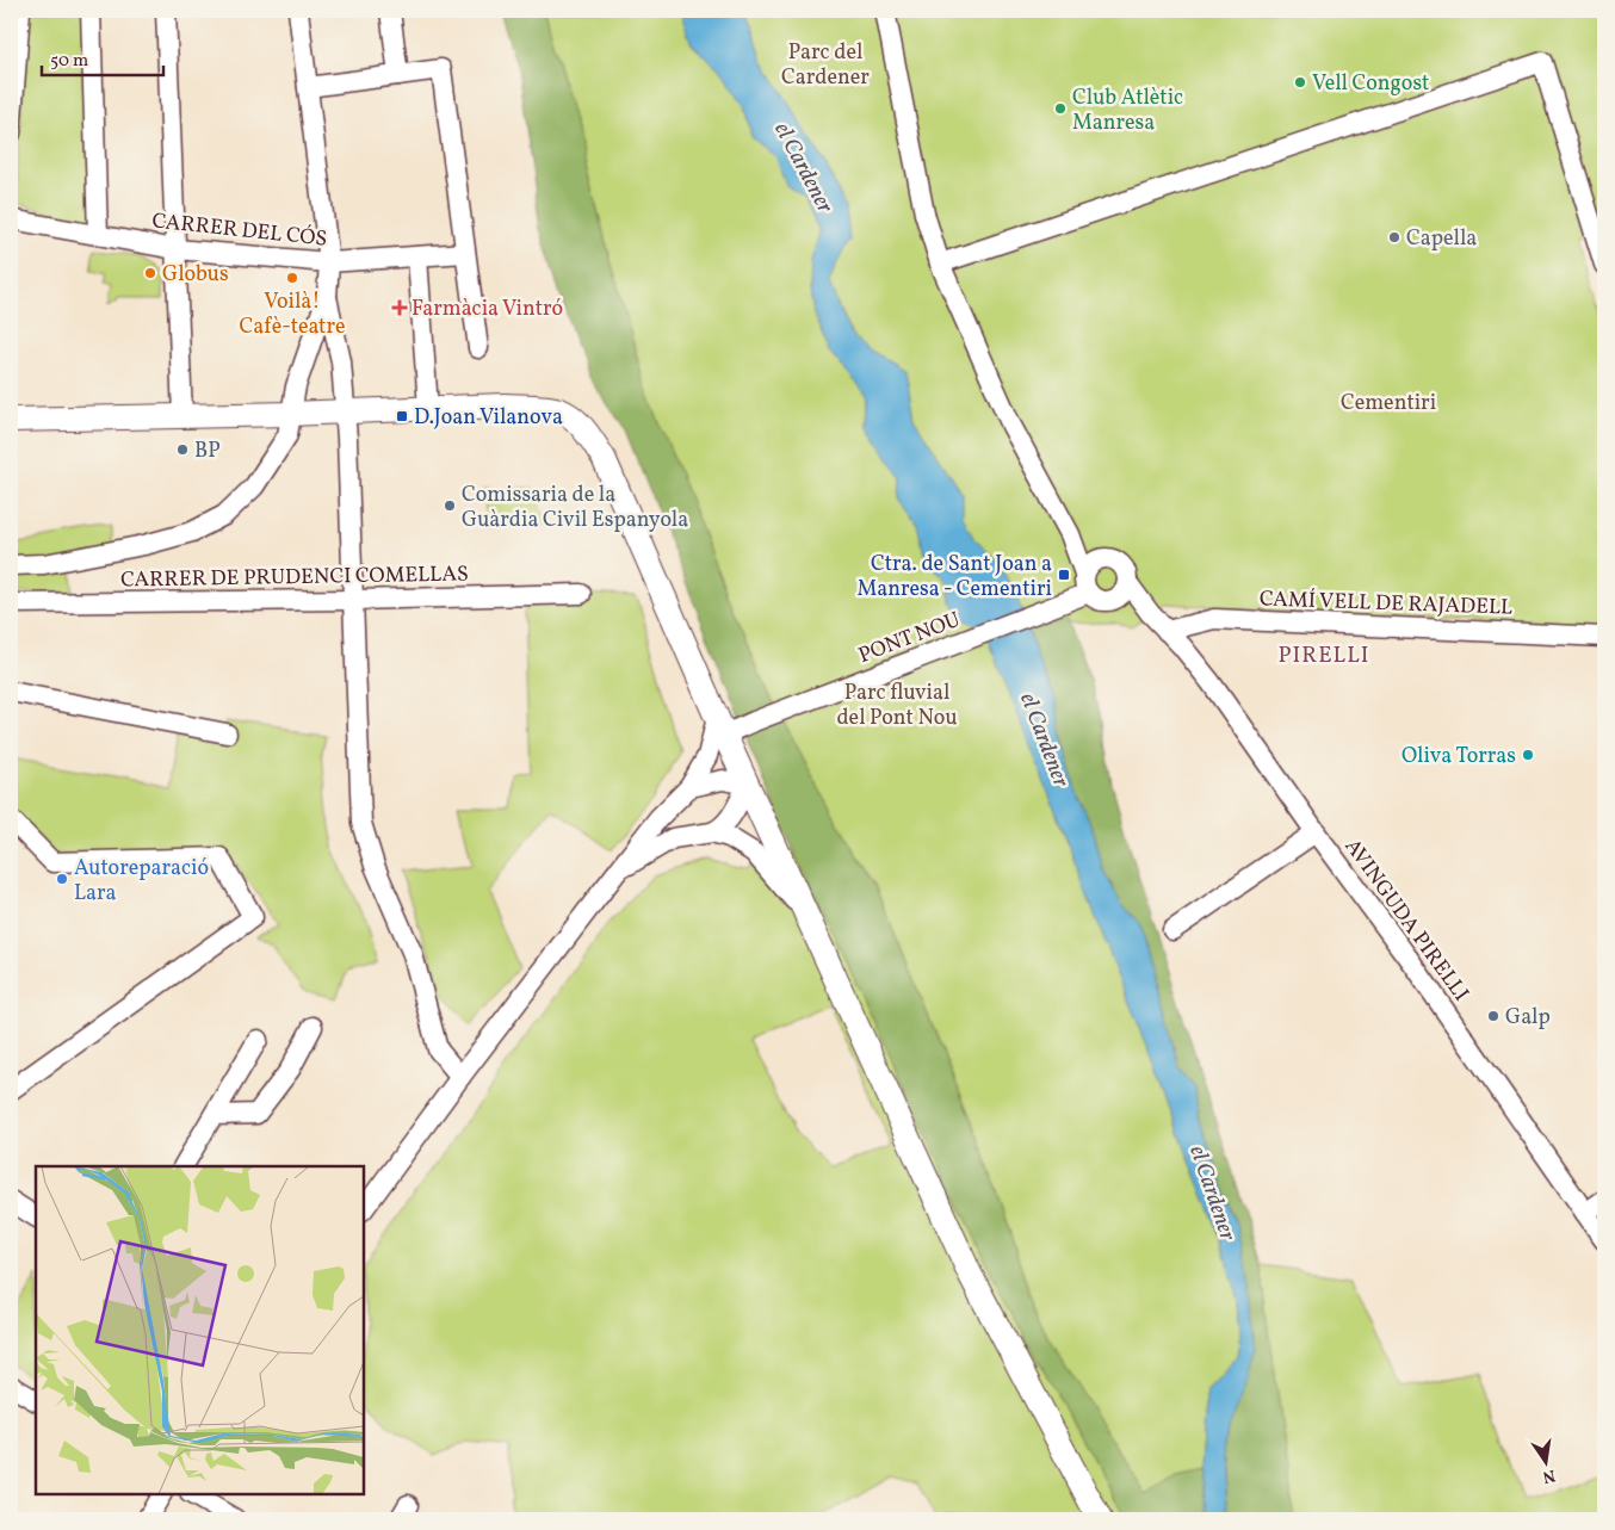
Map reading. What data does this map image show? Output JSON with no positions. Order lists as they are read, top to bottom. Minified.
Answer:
{"streets":{"street":["CARRER DEL CÓS","CARRER DE PRUDENCI COMELLAS","CAMÍ VELL DE RAJADELL","PONT NOU","AVINGUDA PIRELLI"]},"crossings":[["CAMÍ VELL DE RAJADELL","AVINGUDA PIRELLI"],["PONT NOU","AVINGUDA PIRELLI"]],"districts":["PIRELLI"],"water":["el Cardener"],"parks":["Parc del Cardener","Cementiri","Parc fluvial del Pont Nou"],"places":{"other":["Vell Congost","Club Atlètic Manresa","Capella","Globus","Voilà! Cafè-teatre","BP","Comissaria de la Guàrdia Civil Espanyola","Oliva Torras","Autoreparació Lara","Galp"],"health":["Farmàcia Vintró"],"transit":["D.Joan Vilanova","Ctra. de Sant Joan a Manresa - Cementiri"]},"scale_bar":"50 m","north":"bottom"}
